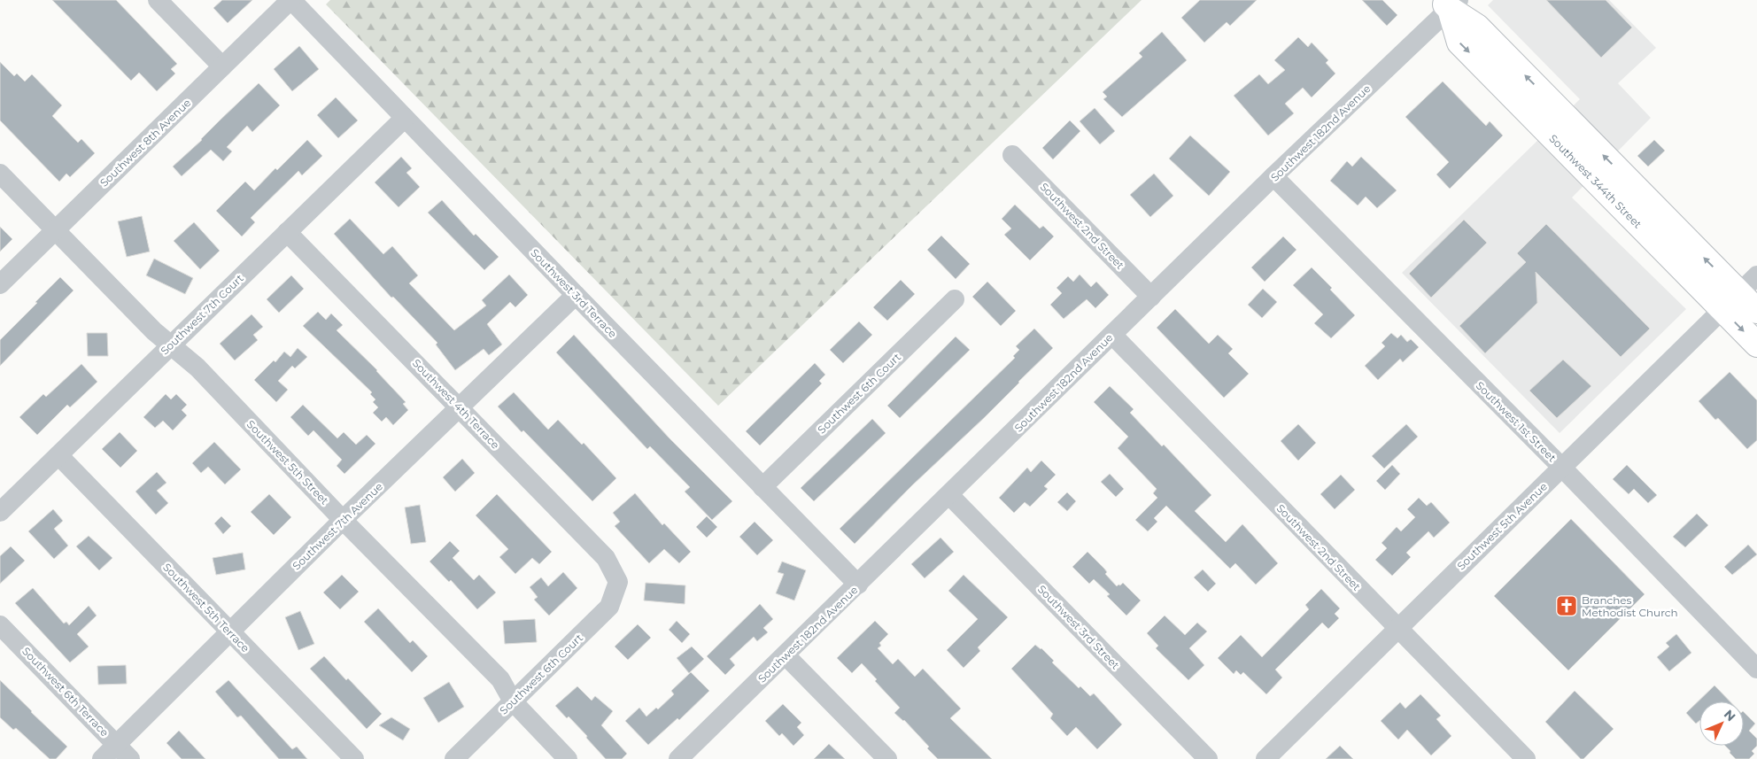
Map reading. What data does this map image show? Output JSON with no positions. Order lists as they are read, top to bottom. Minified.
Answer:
{"streets":{"main road":["Southwest 344th Street"],"street":["Southwest 182nd Avenue","Southwest 8th Avenue","Southwest 2nd Street","Southwest 3rd Terrace","Southwest 7th Court","Southwest 6th Court","Southwest 4th Terrace","Southwest 1st Street","Southwest 5th Street","Southwest 7th Avenue","Southwest 5th Avenue","Southwest 5th Terrace","Southwest 3rd Street","Southwest 6th Terrace"]},"crossings":[["Southwest 182nd Avenue","Southwest 344th Street"],["Southwest 182nd Avenue","Southwest 2nd Street"],["Southwest 182nd Avenue","Southwest 3rd Terrace"],["Southwest 182nd Avenue","Southwest 1st Street"],["Southwest 182nd Avenue","Southwest 3rd Street"],["Southwest 8th Avenue","Southwest 3rd Terrace"],["Southwest 8th Avenue","Southwest 5th Street"],["Southwest 344th Street","Southwest 5th Avenue"],["Southwest 2nd Street","Southwest 5th Avenue"],["Southwest 3rd Terrace","Southwest 7th Court"],["Southwest 3rd Terrace","Southwest 6th Court"],["Southwest 3rd Terrace","Southwest 7th Avenue"],["Southwest 7th Court","Southwest 4th Terrace"],["Southwest 7th Court","Southwest 5th Street"],["Southwest 7th Court","Southwest 5th Terrace"],["Southwest 6th Court","Southwest 4th Terrace"],["Southwest 6th Court","Southwest 5th Street"],["Southwest 4th Terrace","Southwest 7th Avenue"],["Southwest 1st Street","Southwest 5th Avenue"],["Southwest 5th Street","Southwest 7th Avenue"],["Southwest 7th Avenue","Southwest 5th Terrace"],["Southwest 7th Avenue","Southwest 6th Terrace"]],"places":{"church":["Branches Methodist Church"]},"north":"top right"}
